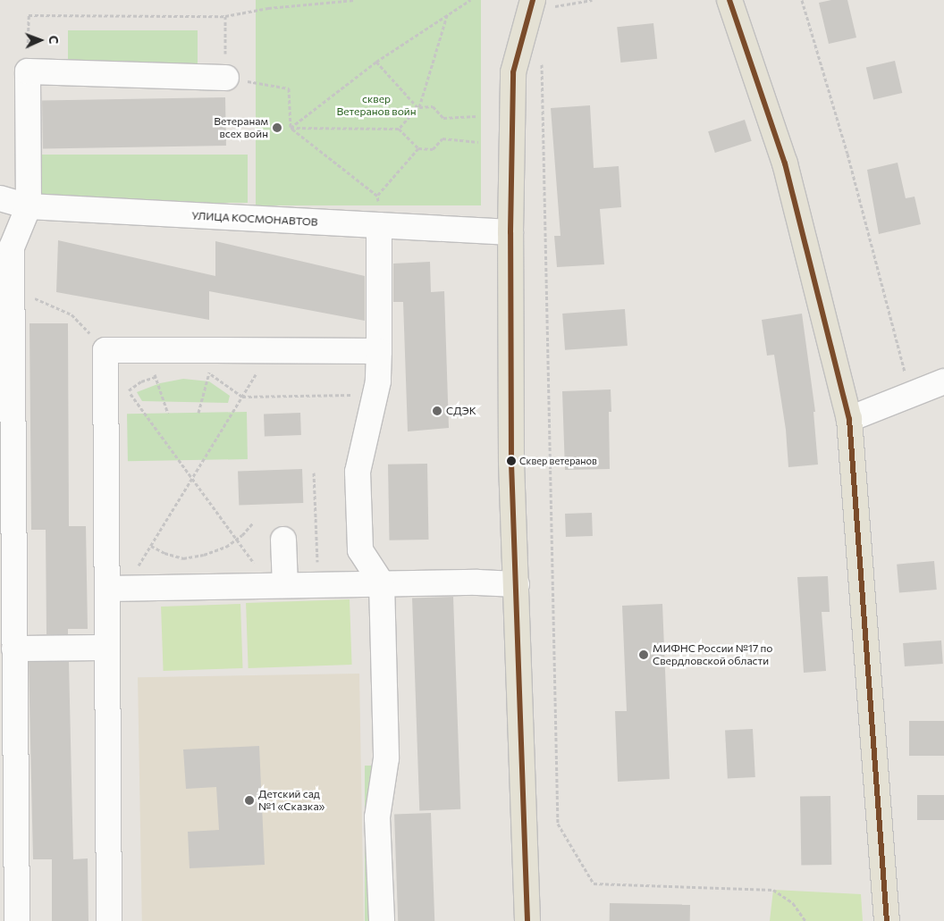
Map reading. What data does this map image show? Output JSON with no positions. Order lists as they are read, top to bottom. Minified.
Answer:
{"streets":{"street":["УЛИЦА КОСМОНАВТОВ"]},"parks":["сквер Ветеранов войн"],"places":["Ветеранам всех войн","СДЭК","Сквер ветеранов","МИФНС России №17 по Свердловской области","Детский сад №1 «Сказка»"],"north":"right"}
